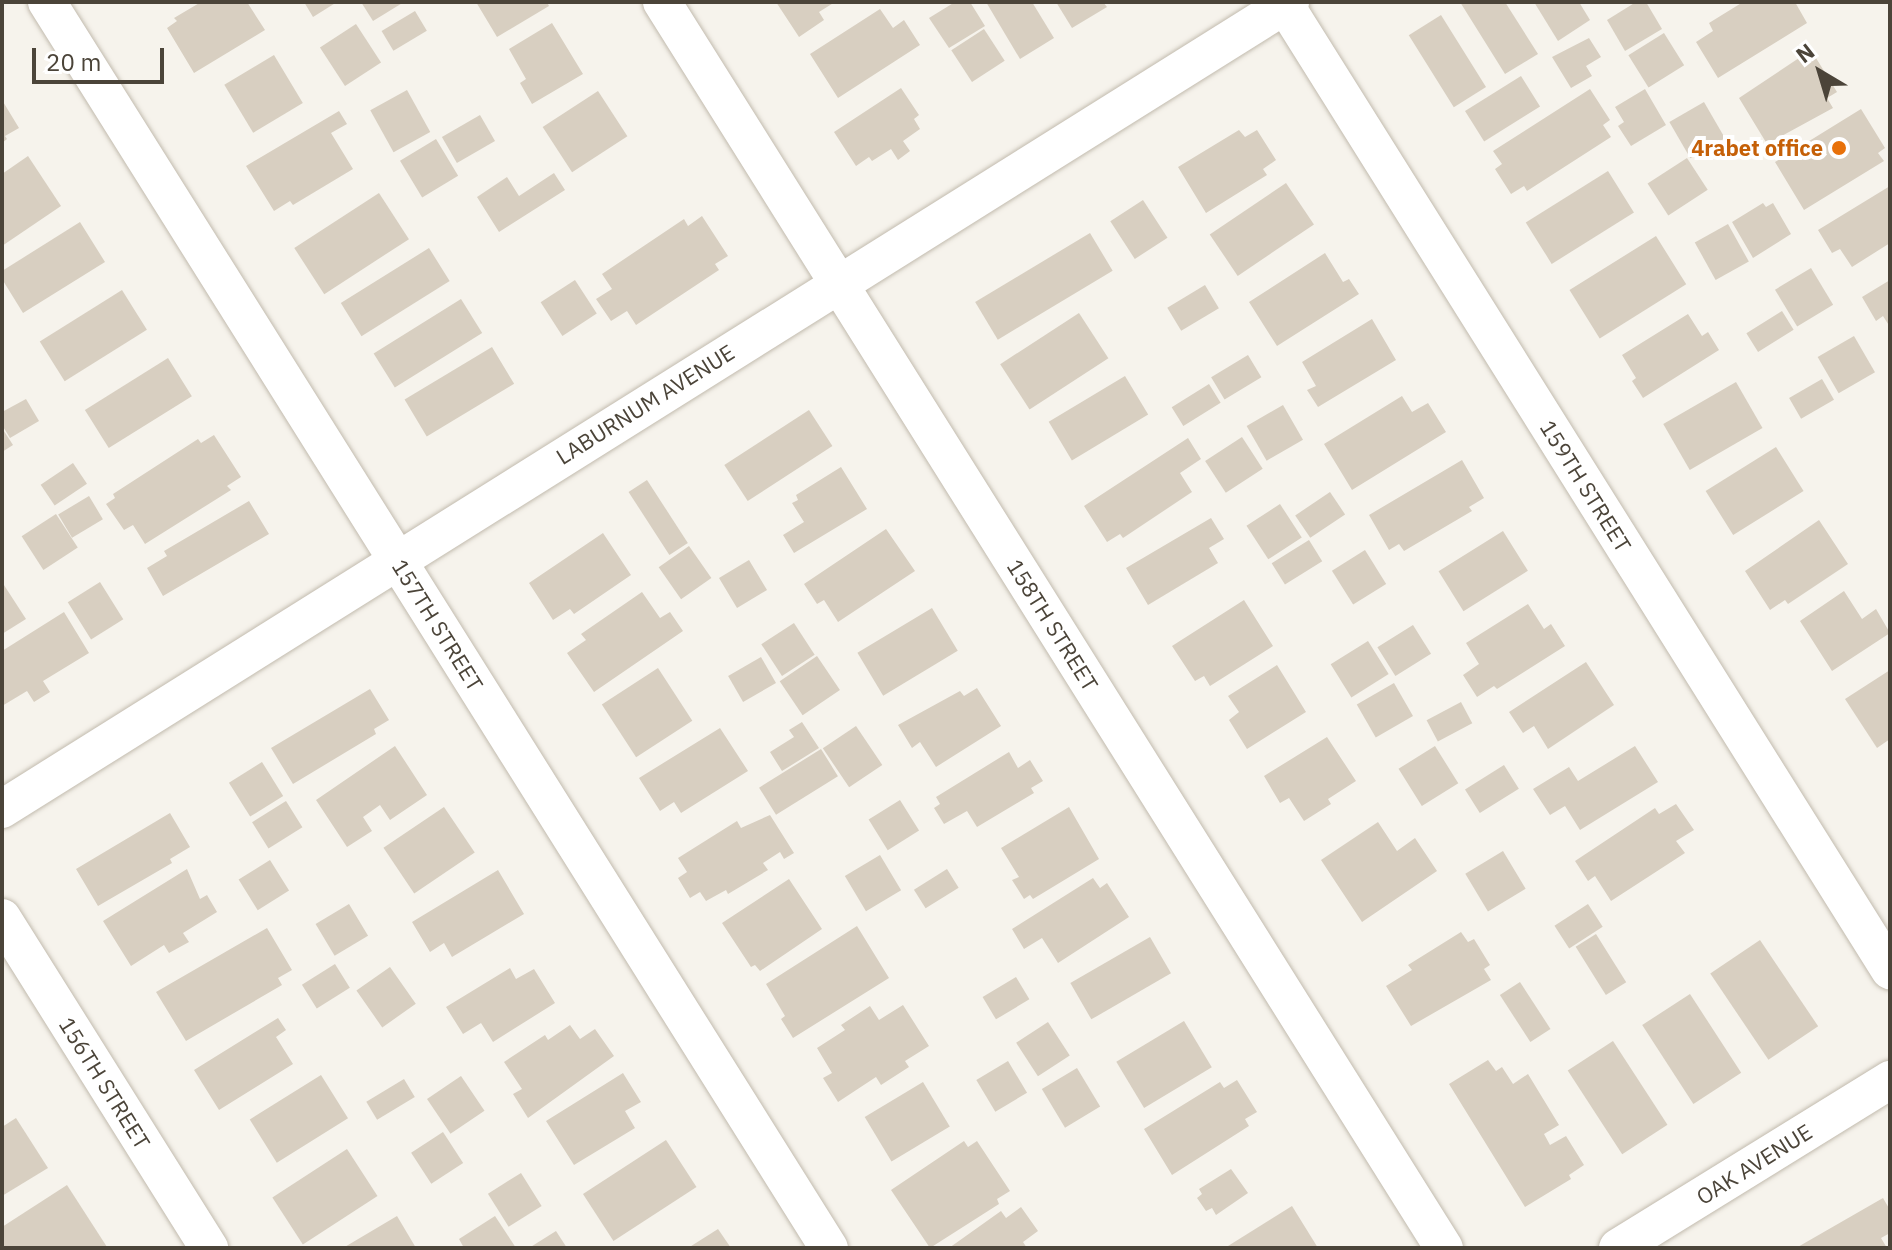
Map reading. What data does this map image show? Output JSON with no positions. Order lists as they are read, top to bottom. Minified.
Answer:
{"streets":{"street":["LABURNUM AVENUE","159TH STREET","157TH STREET","158TH STREET","156TH STREET","OAK AVENUE"]},"crossings":[["LABURNUM AVENUE","159TH STREET"],["LABURNUM AVENUE","157TH STREET"],["LABURNUM AVENUE","158TH STREET"]],"places":["4rabet office"],"scale_bar":"20 m","north":"top left"}
